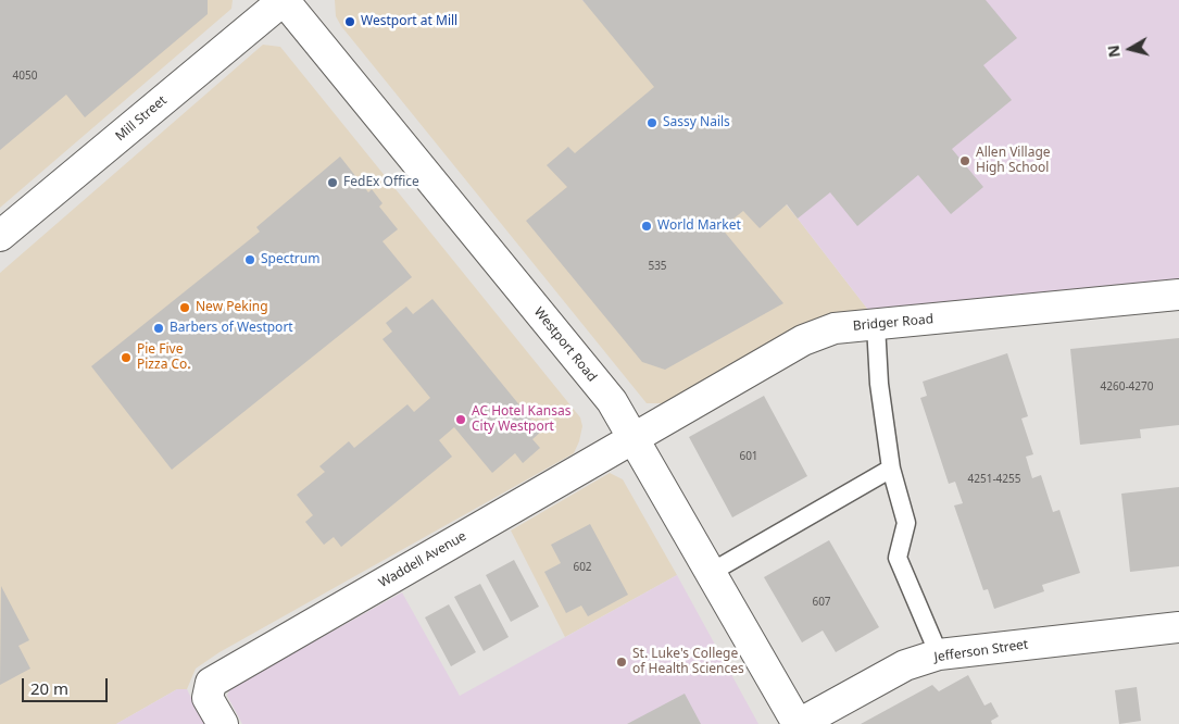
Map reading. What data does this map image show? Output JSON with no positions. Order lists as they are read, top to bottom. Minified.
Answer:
{"streets":{"street":["Mill Street","Bridger Road","Westport Road","Waddell Avenue","Jefferson Street"]},"crossings":[["Mill Street","Westport Road"],["Bridger Road","Westport Road"],["Bridger Road","Waddell Avenue"],["Westport Road","Waddell Avenue"],["Westport Road","Jefferson Street"]],"places":["Westport at Mill","Sassy Nails","Allen Village High School","FedEx Office","World Market","Spectrum","New Peking","Barbers of Westport","Pie Five Pizza Co.","AC Hotel Kansas City Westport","St. Luke's College of Health Sciences"],"house_numbers":["4050","535","4260-4270","601","4251-4255","602","607"],"scale_bar":"20 m","north":"left"}
